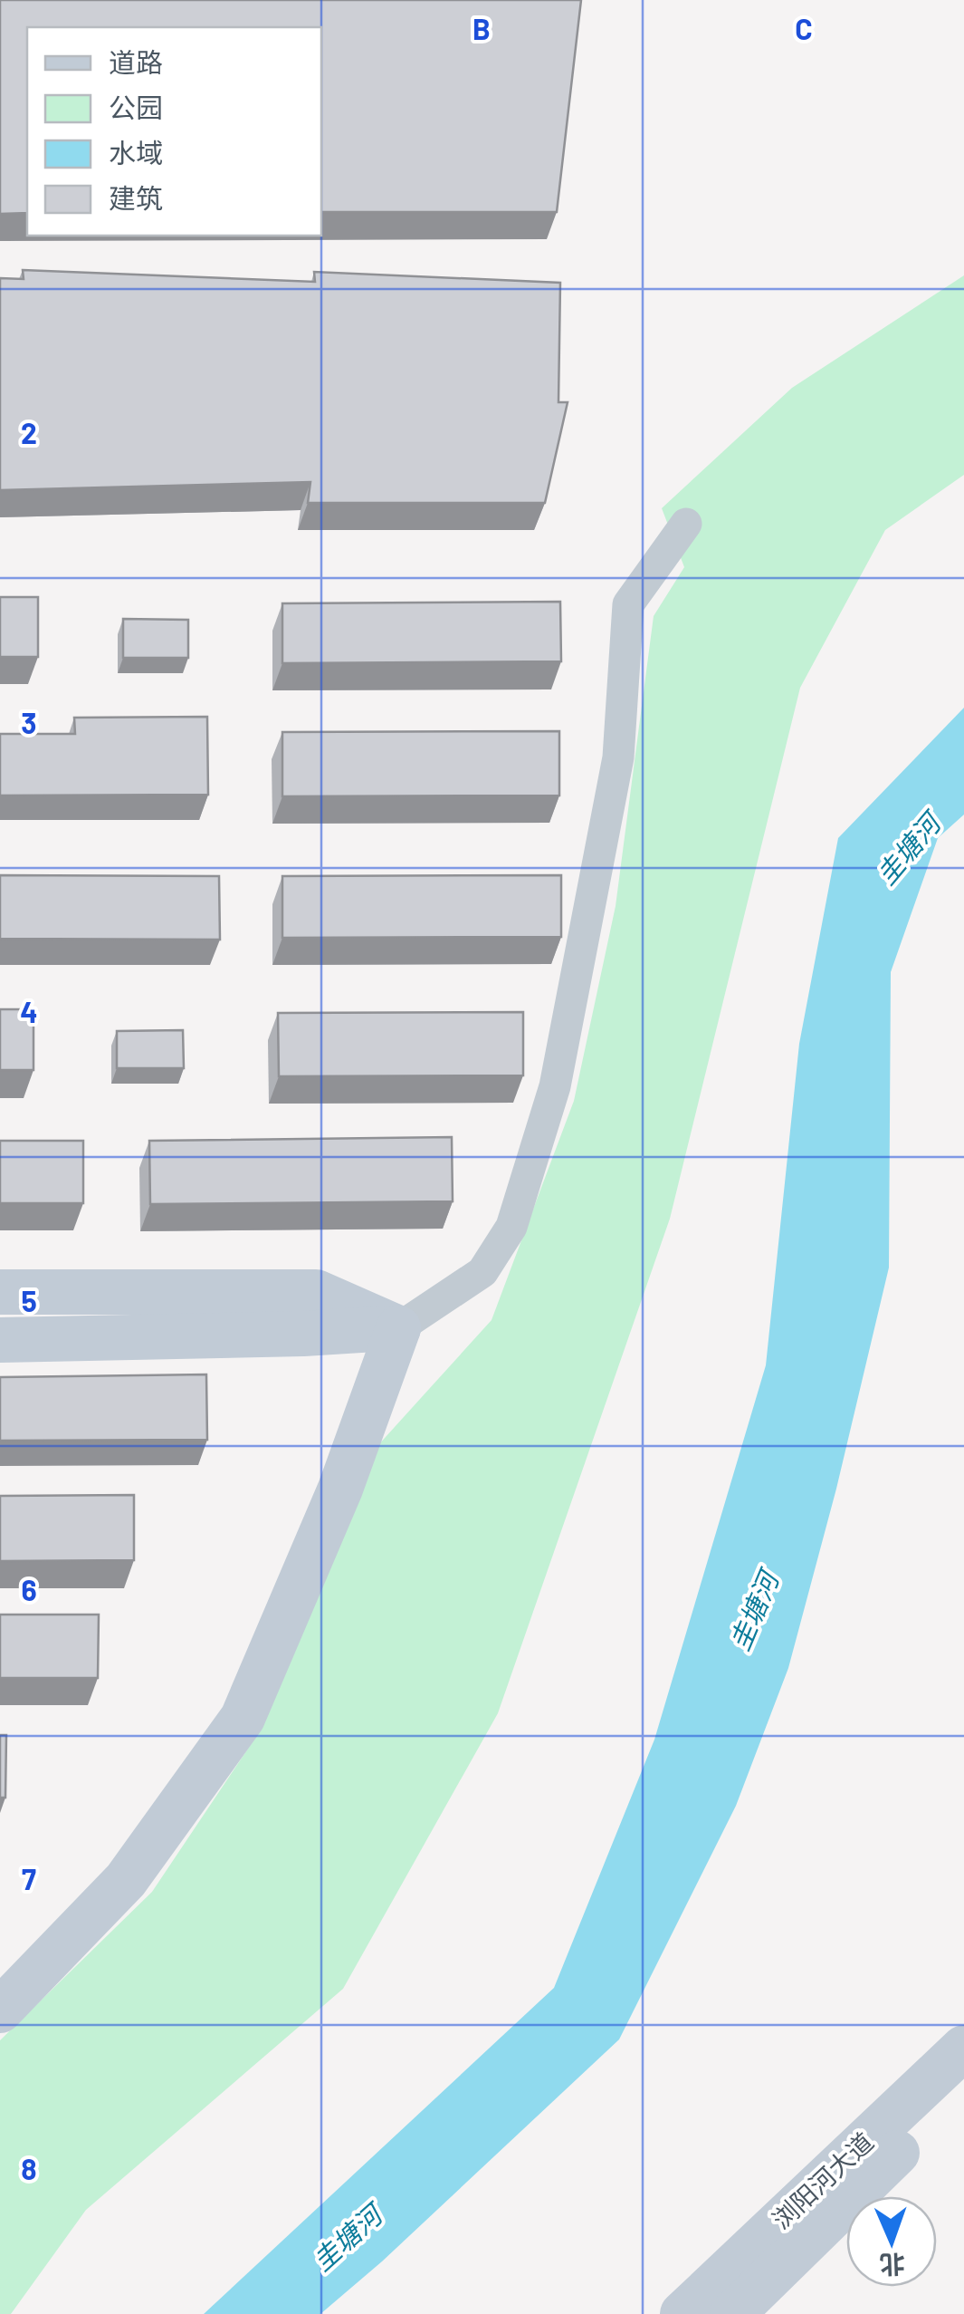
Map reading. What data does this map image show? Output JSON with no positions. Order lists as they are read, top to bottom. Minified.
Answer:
{"streets":{"street":["浏阳河大道"]},"water":["圭塘河"],"legend":["道路","公园","水域","建筑"],"north":"bottom","grid":{"columns":["B","C"],"rows":["2","3","4","5","6","7","8"]}}
